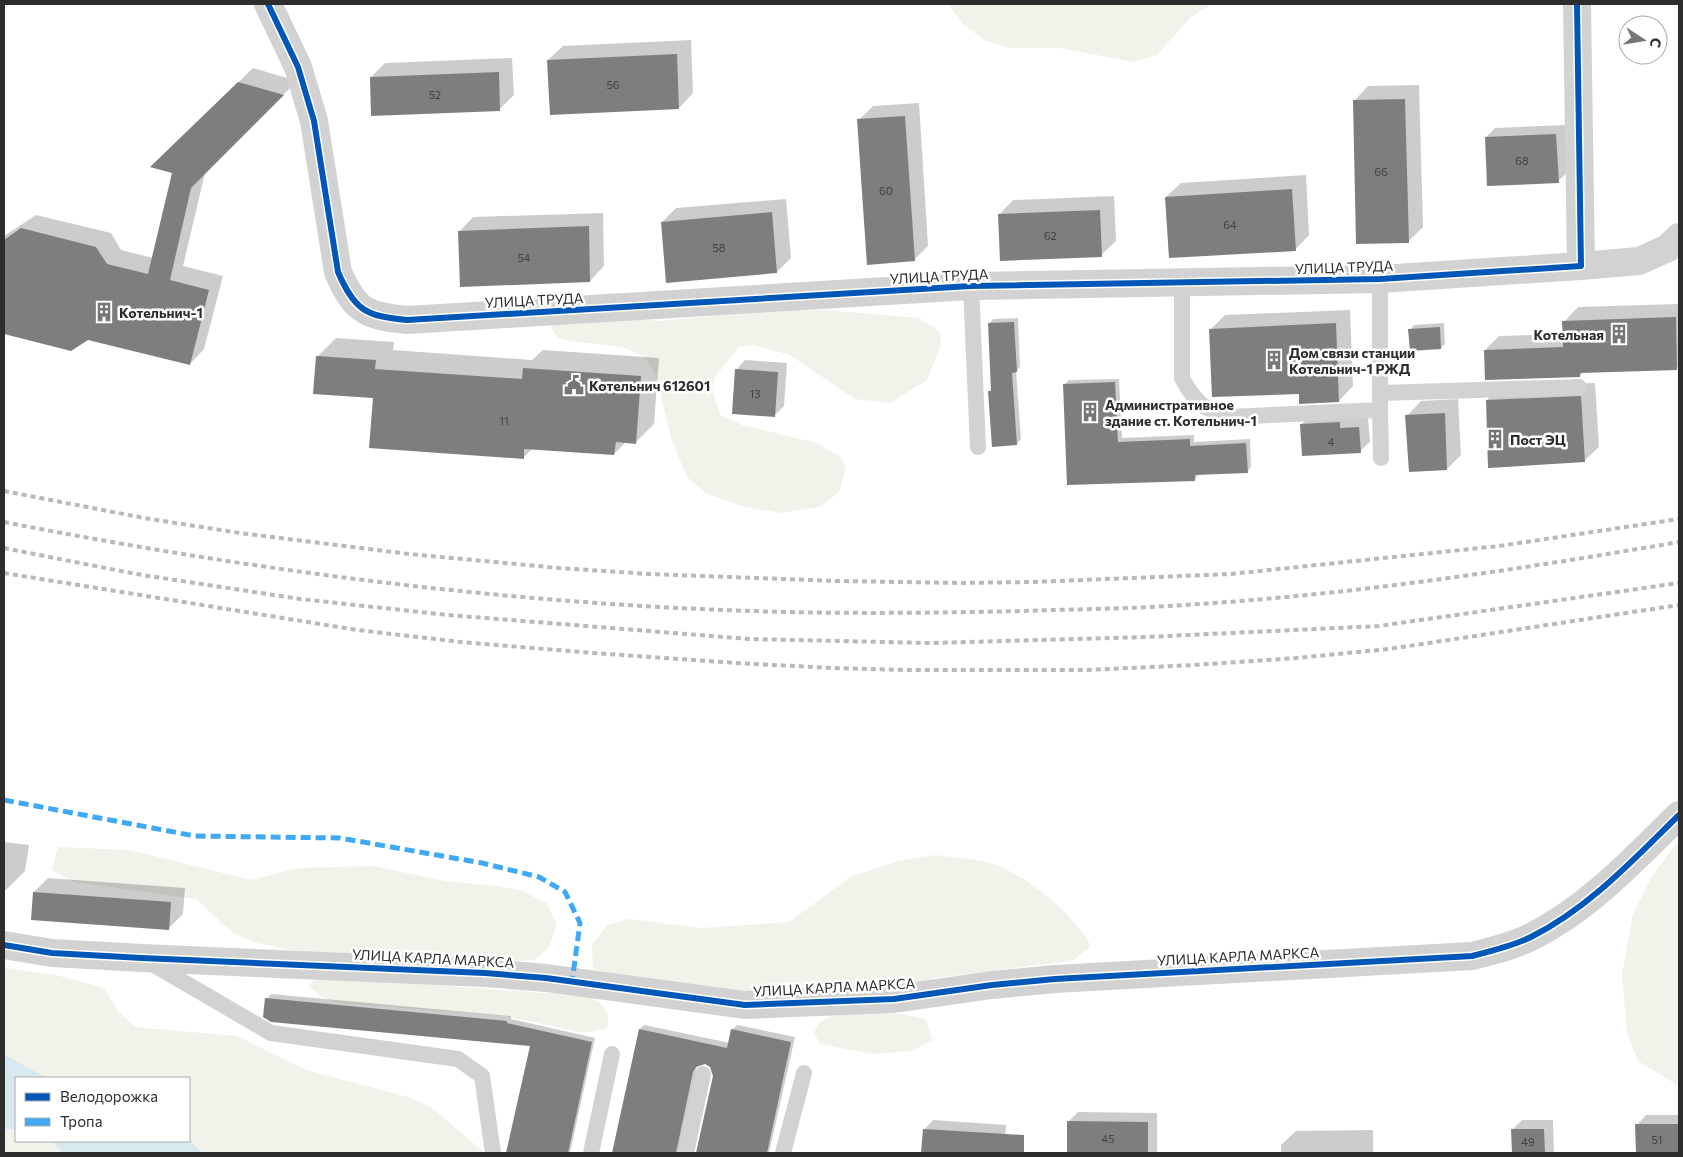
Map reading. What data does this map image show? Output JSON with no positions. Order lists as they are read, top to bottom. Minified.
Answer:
{"streets":{"street":["УЛИЦА ТРУДА","УЛИЦА КАРЛА МАРКСА"]},"places":{"building":["Котельнич-1","Котельная","Дом связи станции Котельнич-1 РЖД","Административное здание ст. Котельнич-1","Пост ЭЦ"],"public building":["Котельнич 612601"]},"house_numbers":["56","52","68","66","60","64","62","58","54","13","11","4","45","51","49"],"legend":["Велодорожка","Тропа"],"north":"right"}
